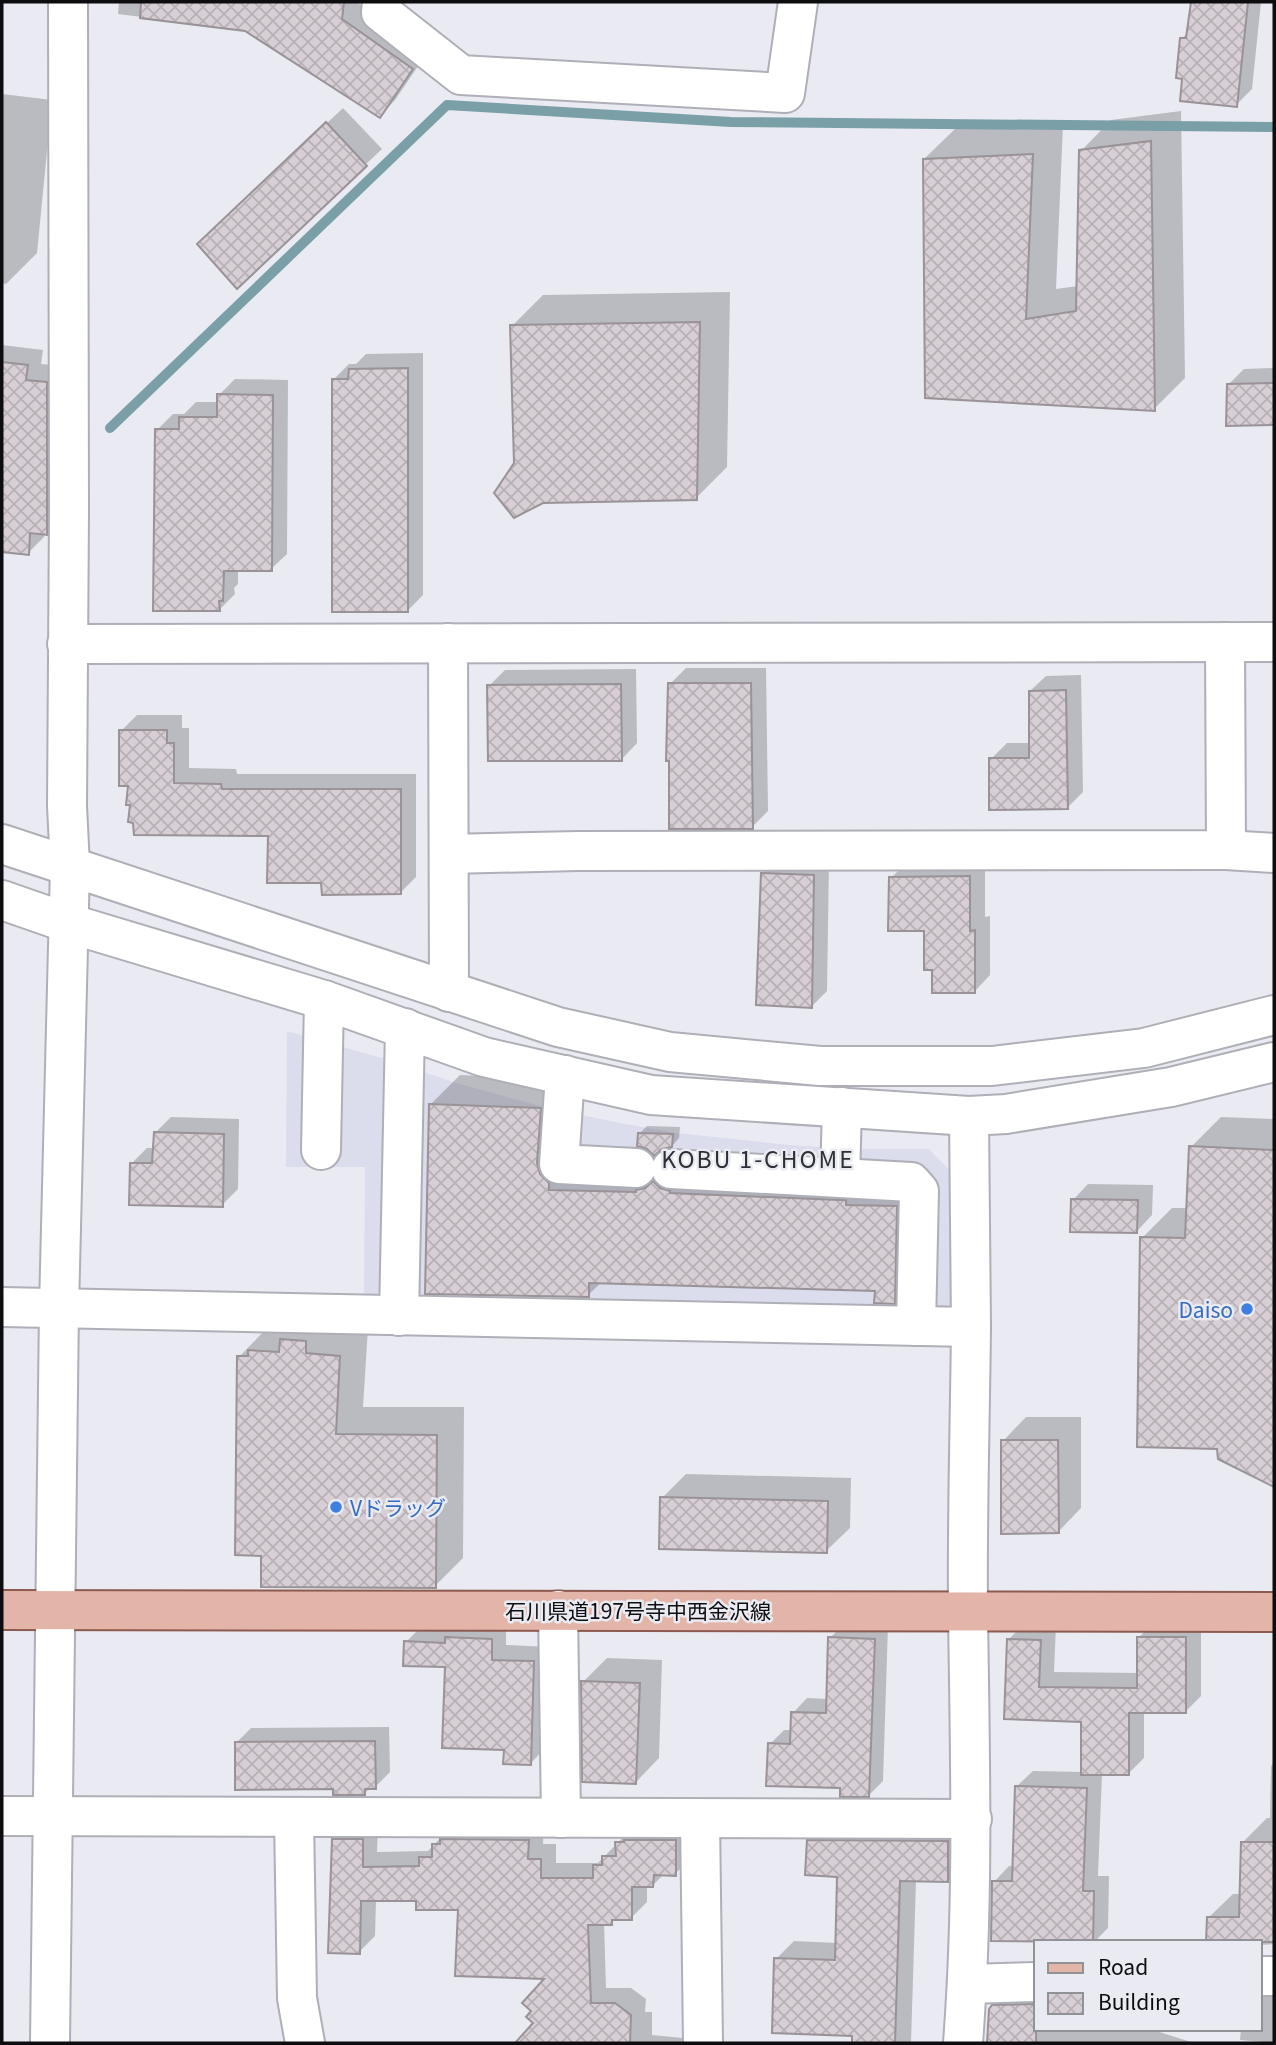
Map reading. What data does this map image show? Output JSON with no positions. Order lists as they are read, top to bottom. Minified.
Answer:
{"streets":{"main road":["石川県道197号寺中西金沢線"]},"districts":["KOBU 1-CHOME"],"places":["Daiso","Vドラッグ"],"legend":["Road","Building"]}
